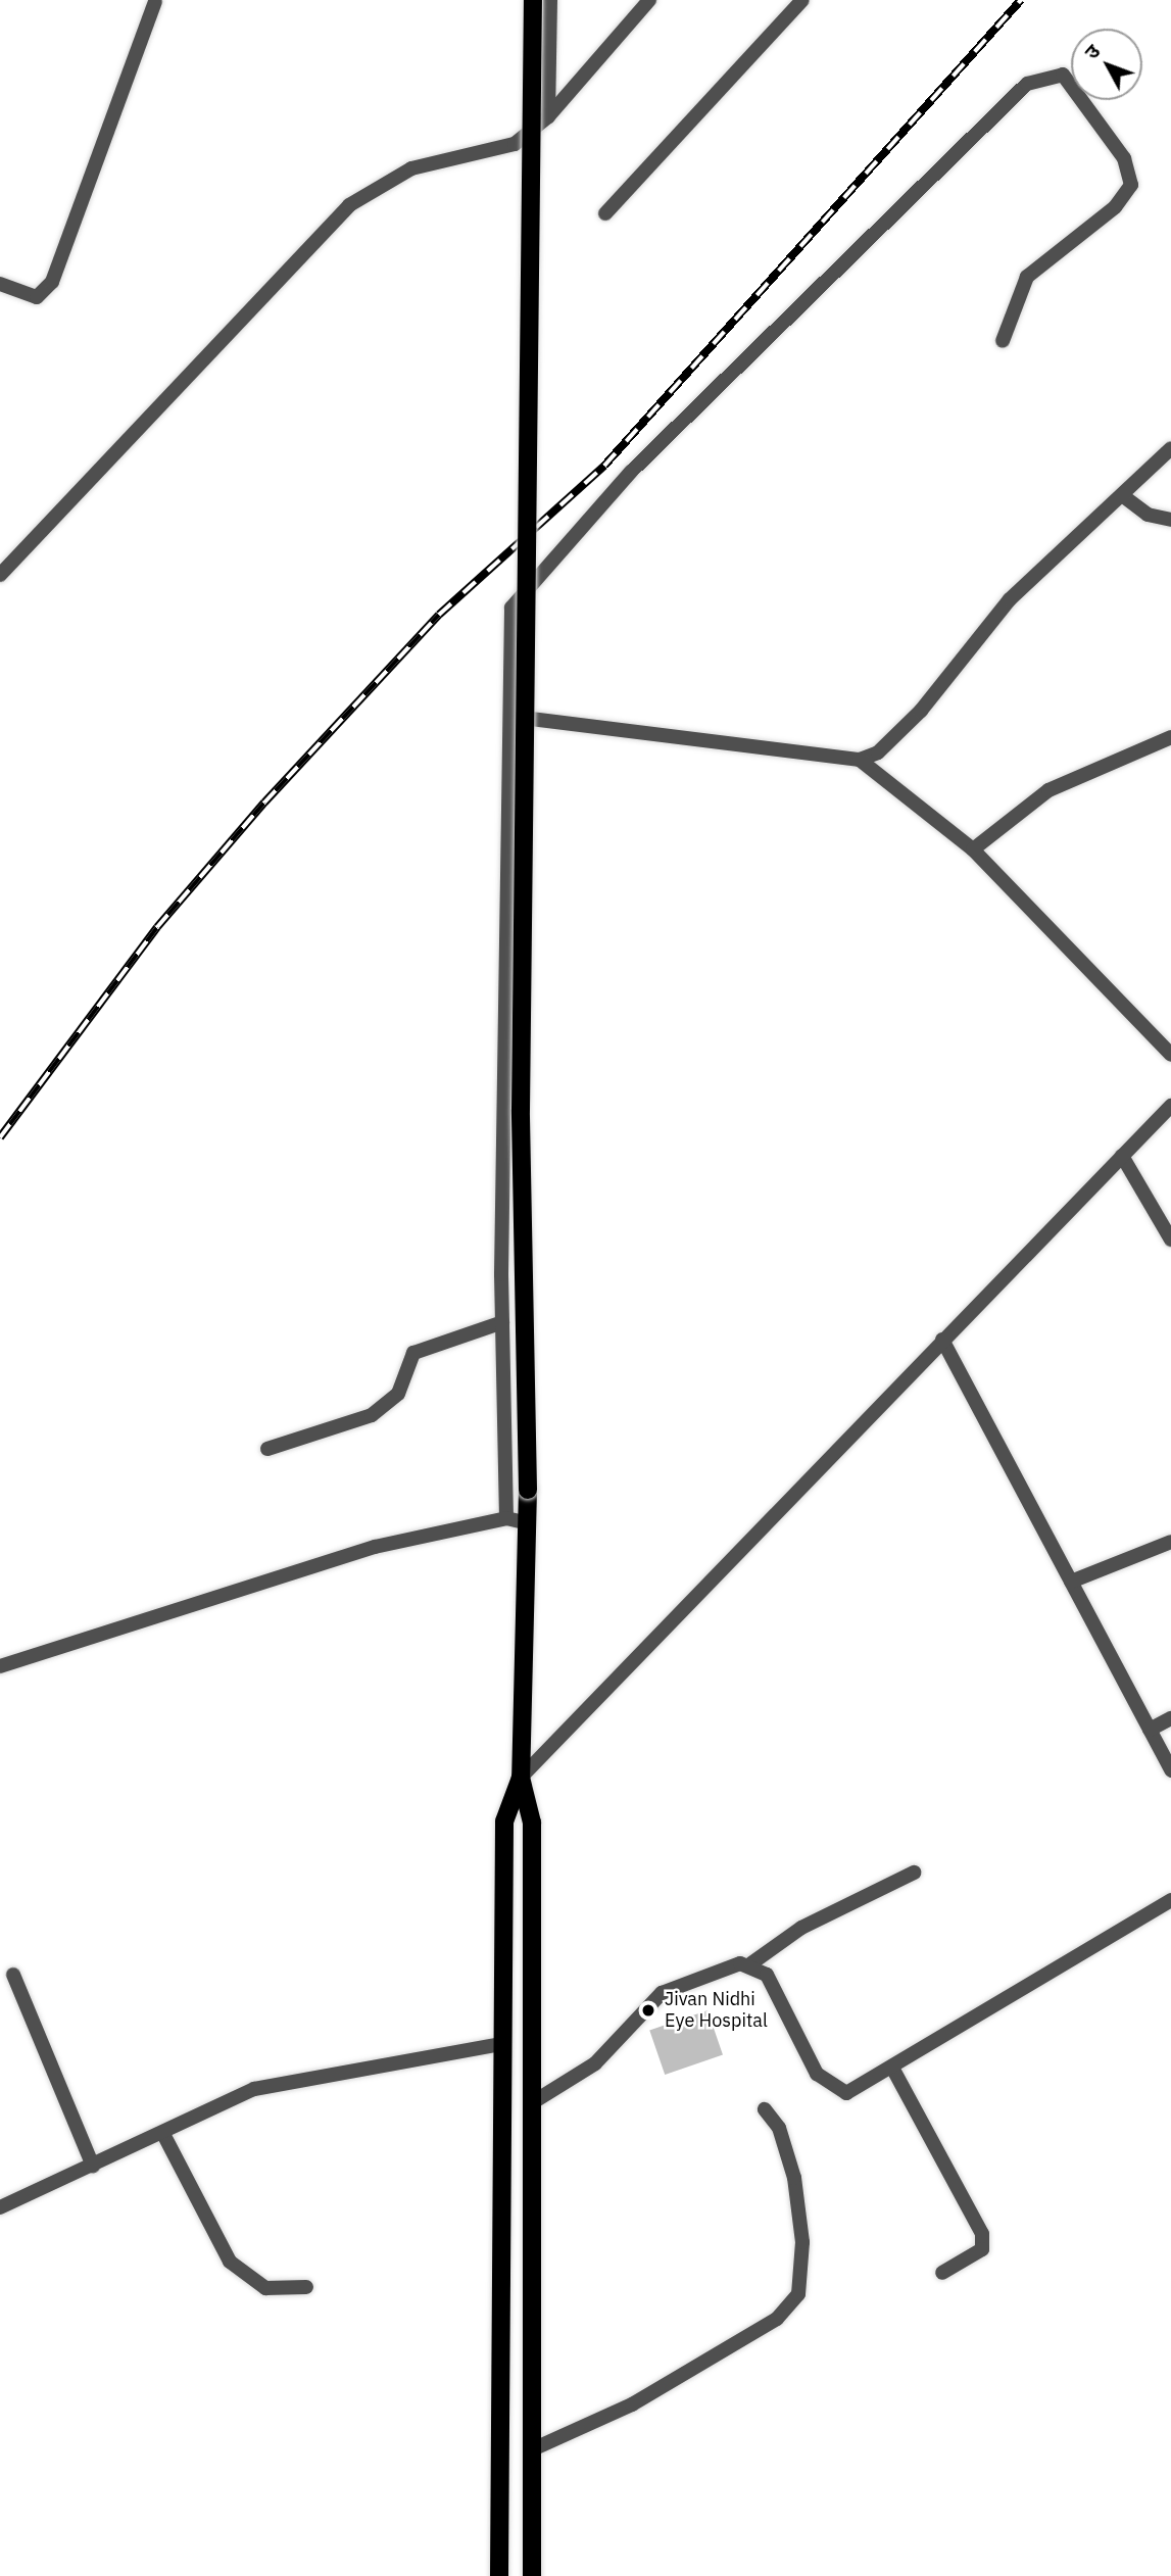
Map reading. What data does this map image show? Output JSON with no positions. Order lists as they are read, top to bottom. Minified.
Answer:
{"places":["Jivan Nidhi Eye Hospital"],"north":"top left"}
